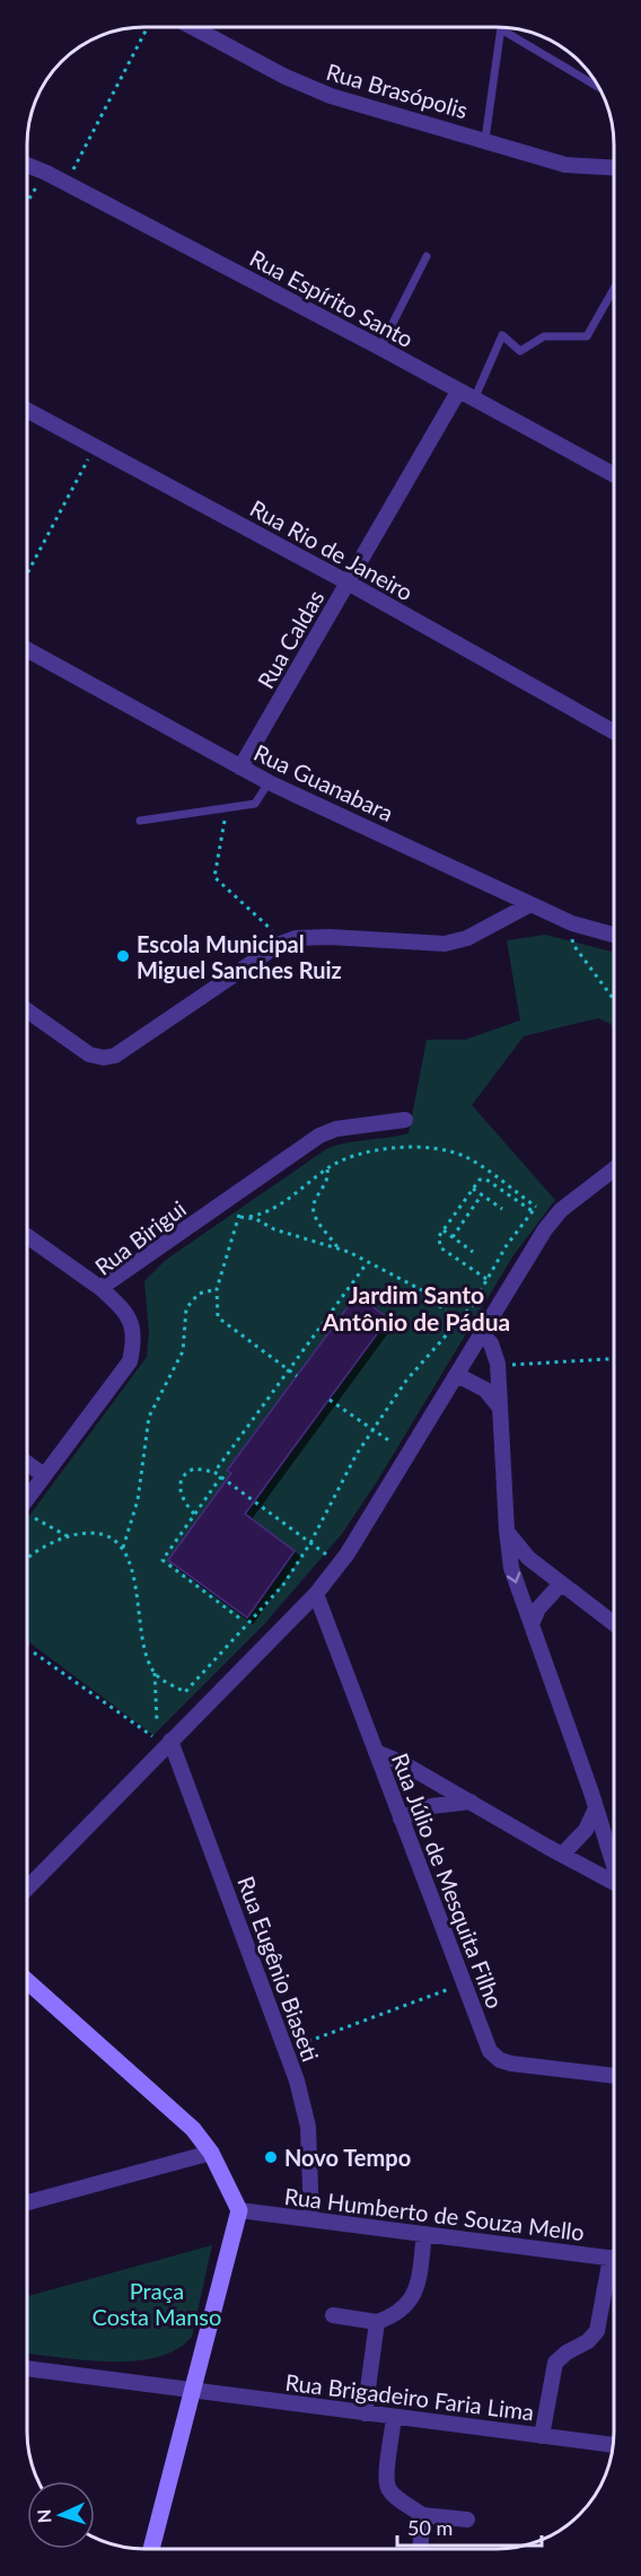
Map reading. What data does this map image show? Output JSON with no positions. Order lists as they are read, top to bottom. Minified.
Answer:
{"streets":{"street":["Rua Brasópolis","Rua Espírito Santo","Rua Rio de Janeiro","Rua Caldas","Rua Guanabara","Rua Birigui","Rua Júlio de Mesquita Filho","Rua Eugênio Biaseti","Rua Humberto de Souza Mello","Rua Brigadeiro Faria Lima"]},"crossings":[["Rua Espírito Santo","Rua Caldas"],["Rua Rio de Janeiro","Rua Caldas"],["Rua Caldas","Rua Guanabara"],["Rua Eugênio Biaseti","Rua Humberto de Souza Mello"]],"districts":["Jardim Santo Antônio de Pádua"],"parks":["Praça Costa Manso"],"places":["Escola Municipal Miguel Sanches Ruiz","Novo Tempo"],"scale_bar":"50 m","north":"left"}
